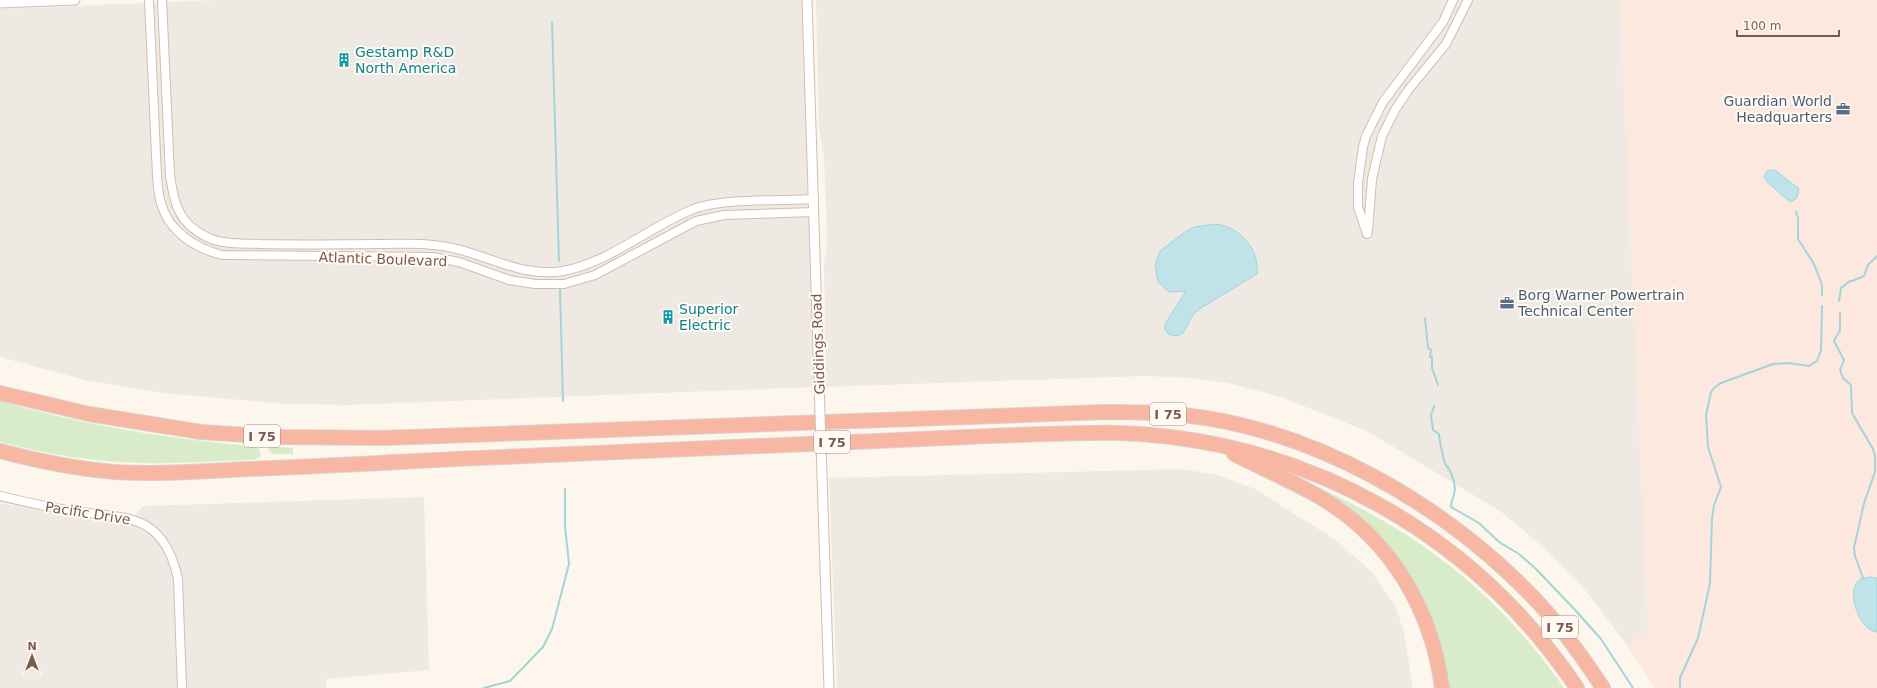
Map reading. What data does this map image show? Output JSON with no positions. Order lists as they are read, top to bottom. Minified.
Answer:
{"streets":{"highway":["I 75"],"street":["Atlantic Boulevard","Giddings Road","Pacific Drive"]},"crossings":[["Atlantic Boulevard","Giddings Road"]],"places":{"building":["Gestamp R&D North America","Superior Electric"],"office":["Guardian World Headquarters","Borg Warner Powertrain Technical Center"]},"scale_bar":"100 m","north":"top"}
